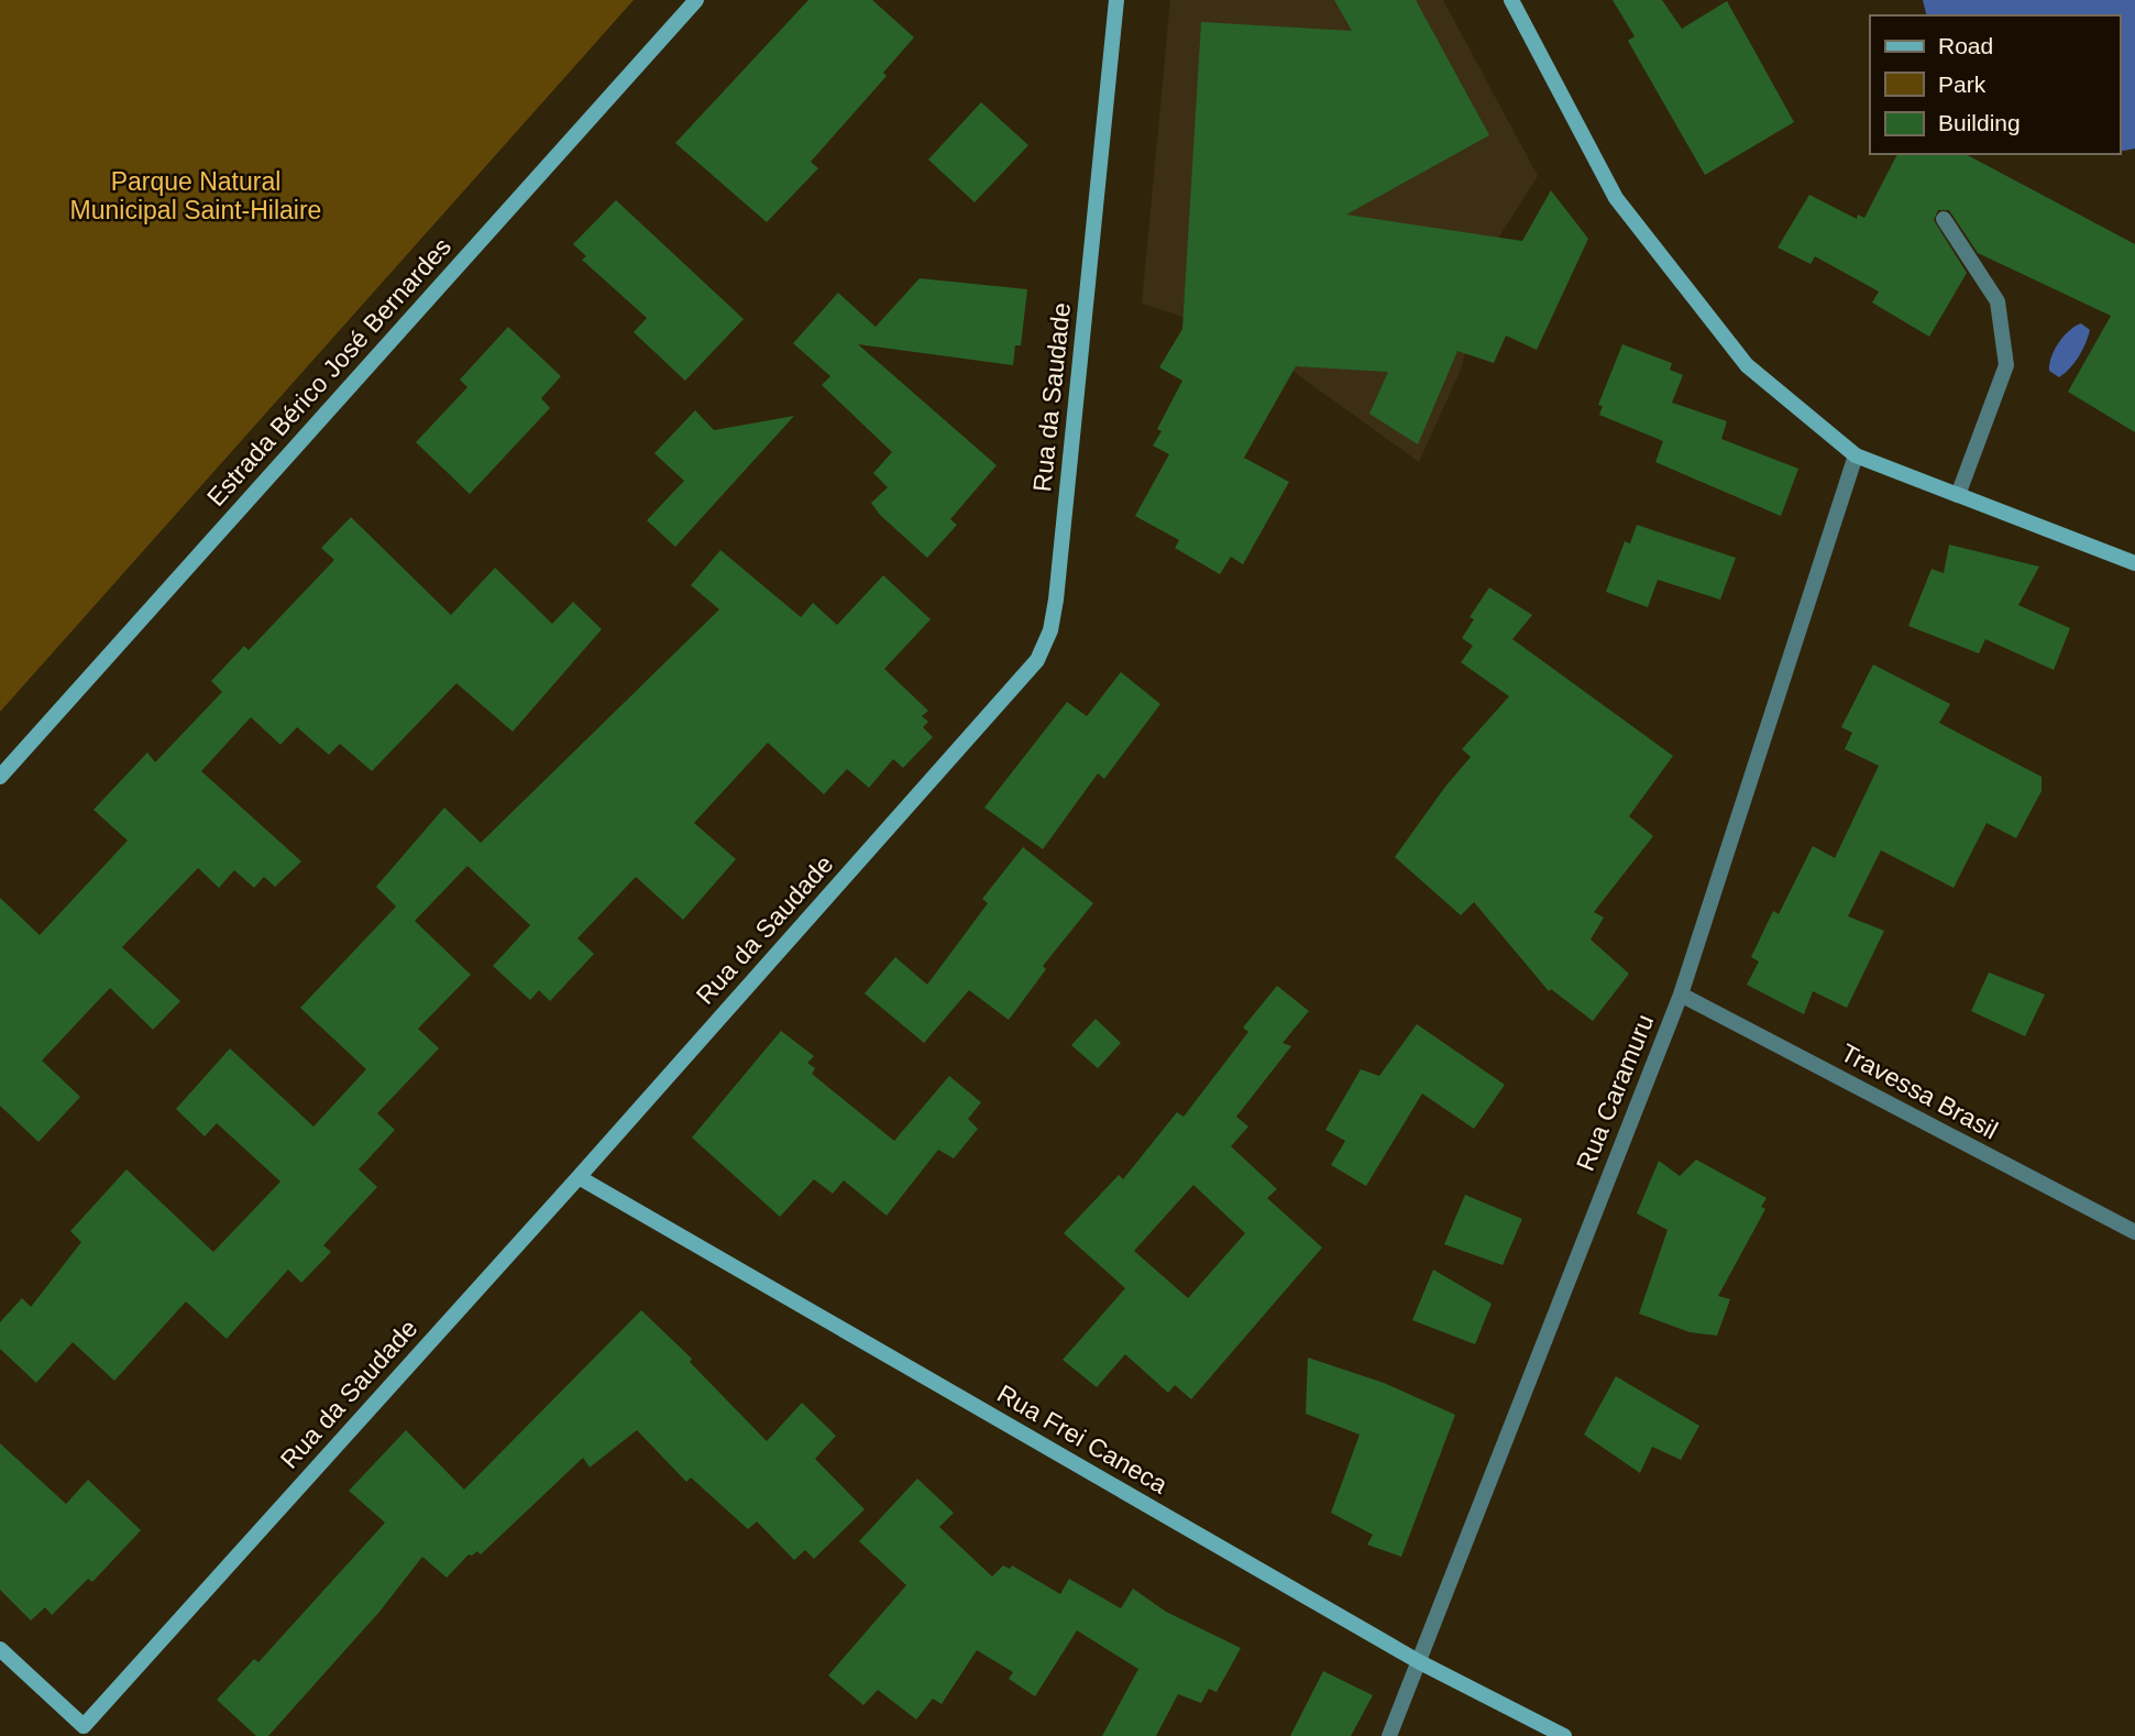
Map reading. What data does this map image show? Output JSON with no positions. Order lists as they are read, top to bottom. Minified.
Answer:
{"streets":{"street":["Estrada Bérico José Bernardes","Rua da Saudade","Travessa Brasil","Rua Caramuru","Rua Frei Caneca"]},"crossings":[["Rua da Saudade","Rua Frei Caneca"],["Travessa Brasil","Rua Caramuru"],["Rua Caramuru","Rua Frei Caneca"]],"parks":["Parque Natural Municipal Saint-Hilaire"],"legend":["Road","Park","Building"]}
